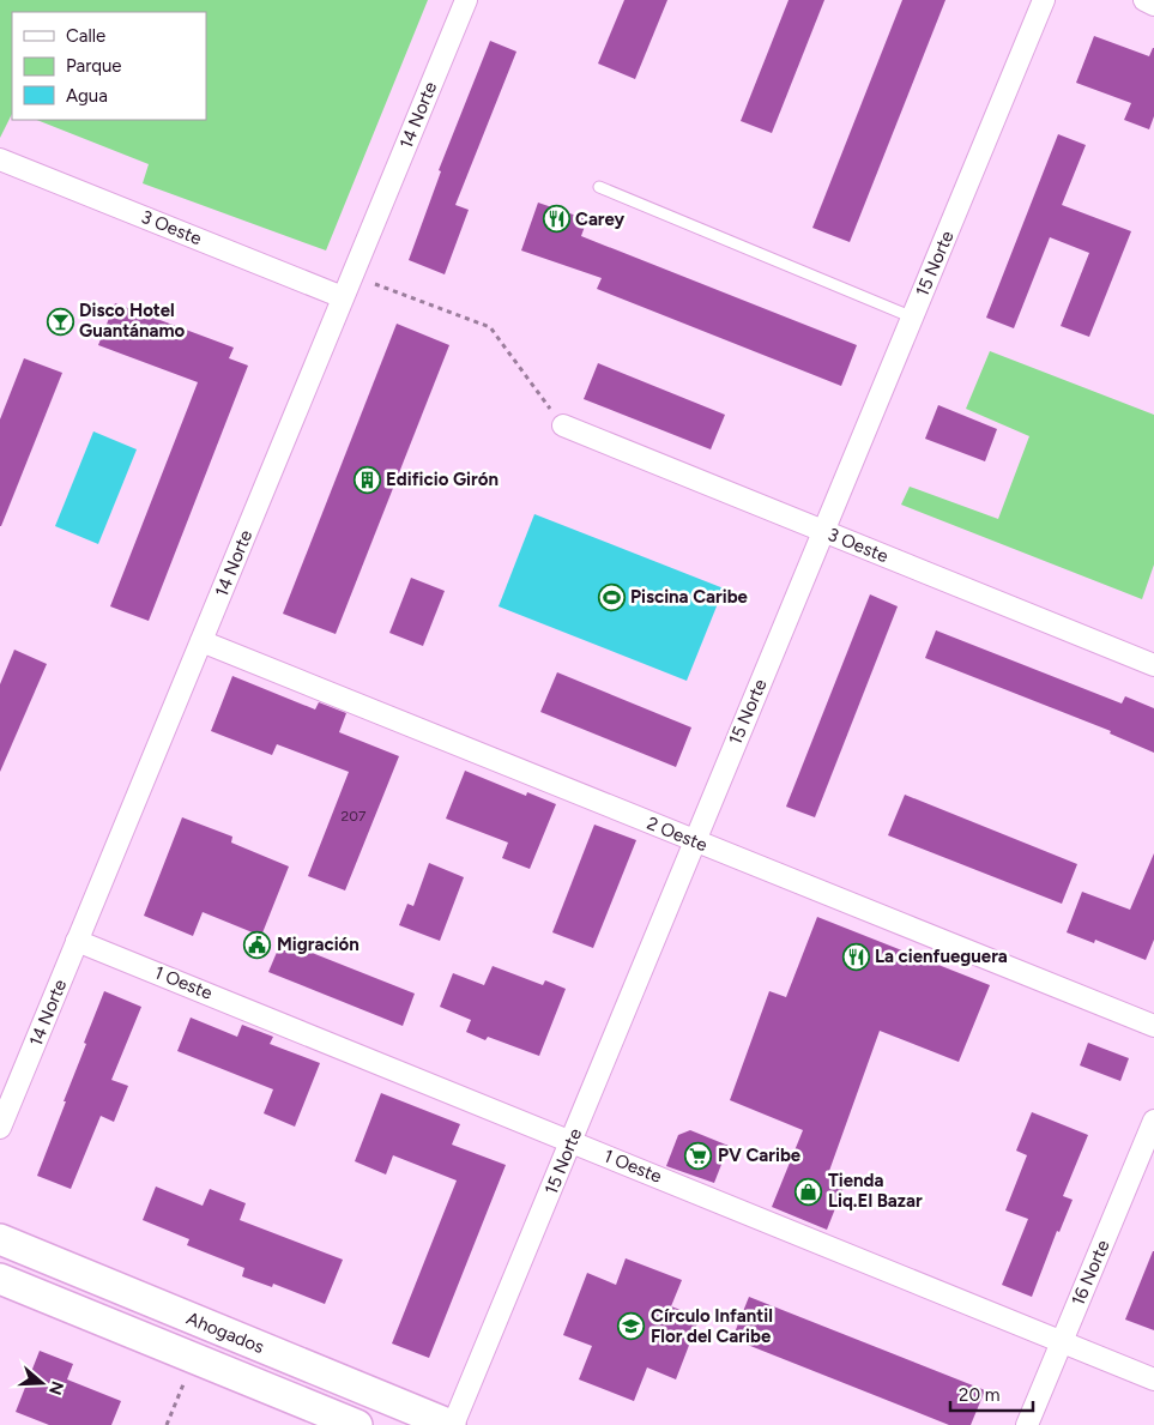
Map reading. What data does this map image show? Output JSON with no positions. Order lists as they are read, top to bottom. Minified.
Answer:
{"streets":{"main road":["Ahogados"],"street":["14 Norte","3 Oeste","15 Norte","2 Oeste","1 Oeste","16 Norte"]},"crossings":[["14 Norte","3 Oeste"],["14 Norte","2 Oeste"],["14 Norte","1 Oeste"],["3 Oeste","15 Norte"],["15 Norte","2 Oeste"],["15 Norte","1 Oeste"],["15 Norte","Ahogados"],["1 Oeste","16 Norte"]],"places":{"restaurant":["Carey","La cienfueguera"],"bar":["Disco Hotel Guantánamo"],"building":["Edificio Girón"],"sports":["Piscina Caribe"],"public building":["Migración"],"supermarket":["PV Caribe"],"shop":["Tienda Liq.El Bazar"],"school or university":["Círculo Infantil Flor del Caribe"]},"house_numbers":["207"],"legend":["Calle","Parque","Agua"],"scale_bar":"20 m","north":"right"}
